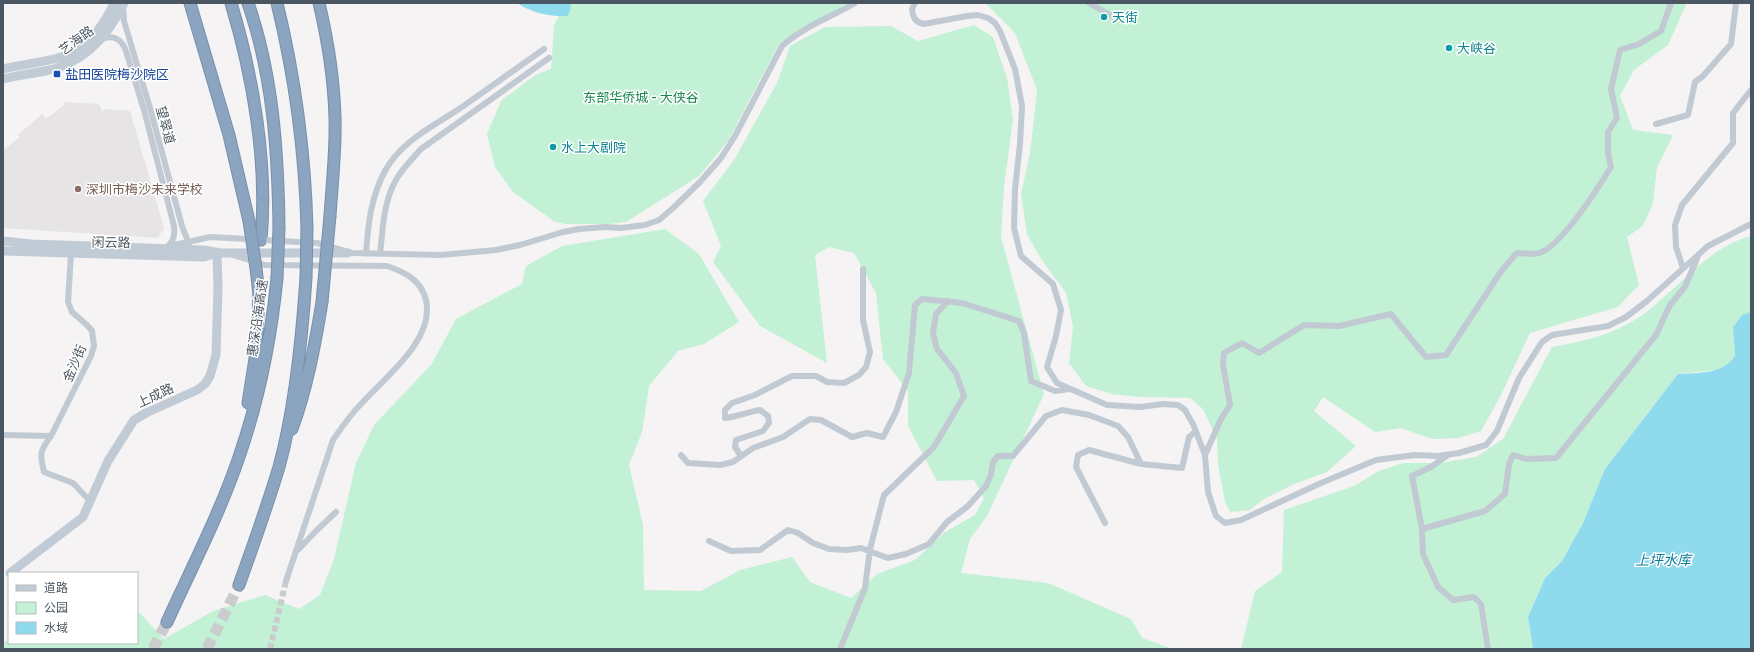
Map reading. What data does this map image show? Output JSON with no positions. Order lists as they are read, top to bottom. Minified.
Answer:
{"streets":{"highway":["惠深沿海高速"],"street":["艺海路","望翠道","闲云路","金沙街","上成路"]},"crossings":[["艺海路","望翠道"],["望翠道","闲云路"],["闲云路","金沙街"],["闲云路","上成路"],["金沙街","上成路"]],"water":["上坪水库"],"parks":["东部华侨城 - 大侠谷"],"places":{"other":["天街","大峡谷","水上大剧院","深圳市梅沙未来学校"],"transit":["盐田医院梅沙院区"]},"legend":["道路","公园","水域"]}
